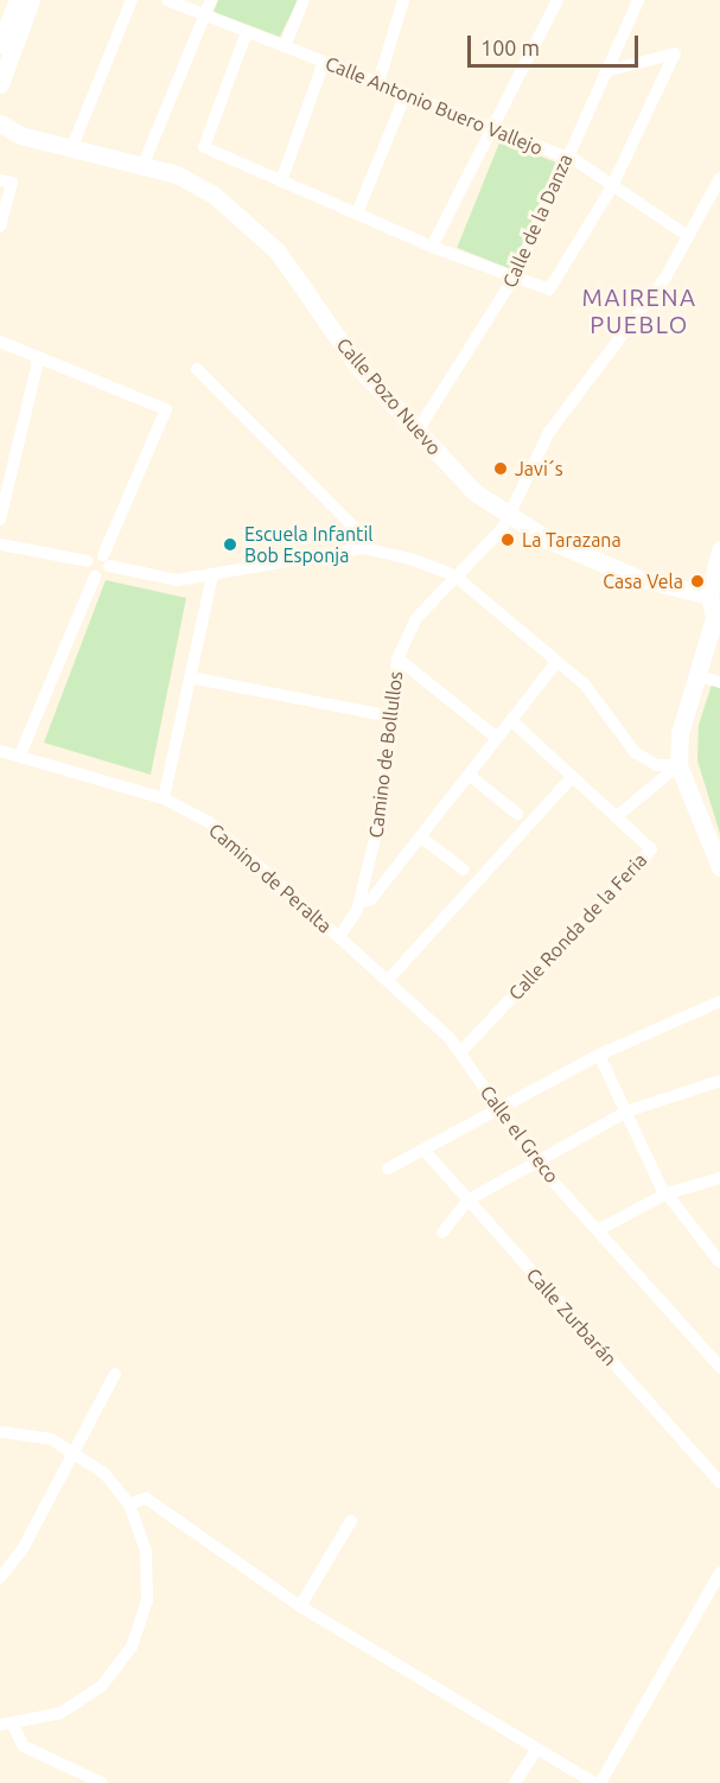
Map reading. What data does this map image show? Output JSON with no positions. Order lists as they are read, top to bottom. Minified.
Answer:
{"streets":{"street":["Calle Antonio Buero Vallejo","Calle de la Danza","Calle Pozo Nuevo","Camino de Bollullos","Camino de Peralta","Calle Ronda de la Feria","Calle el Greco","Calle Zurbarán"]},"crossings":[["Calle Antonio Buero Vallejo","Calle de la Danza"],["Calle Antonio Buero Vallejo","Camino de Bollullos"],["Calle de la Danza","Calle Pozo Nuevo"],["Calle Pozo Nuevo","Camino de Bollullos"],["Camino de Peralta","Calle el Greco"],["Calle Ronda de la Feria","Calle el Greco"]],"districts":["MAIRENA PUEBLO"],"places":["Javi´s","La Tarazana","Escuela Infantil Bob Esponja","Casa Vela"],"scale_bar":"100 m"}
